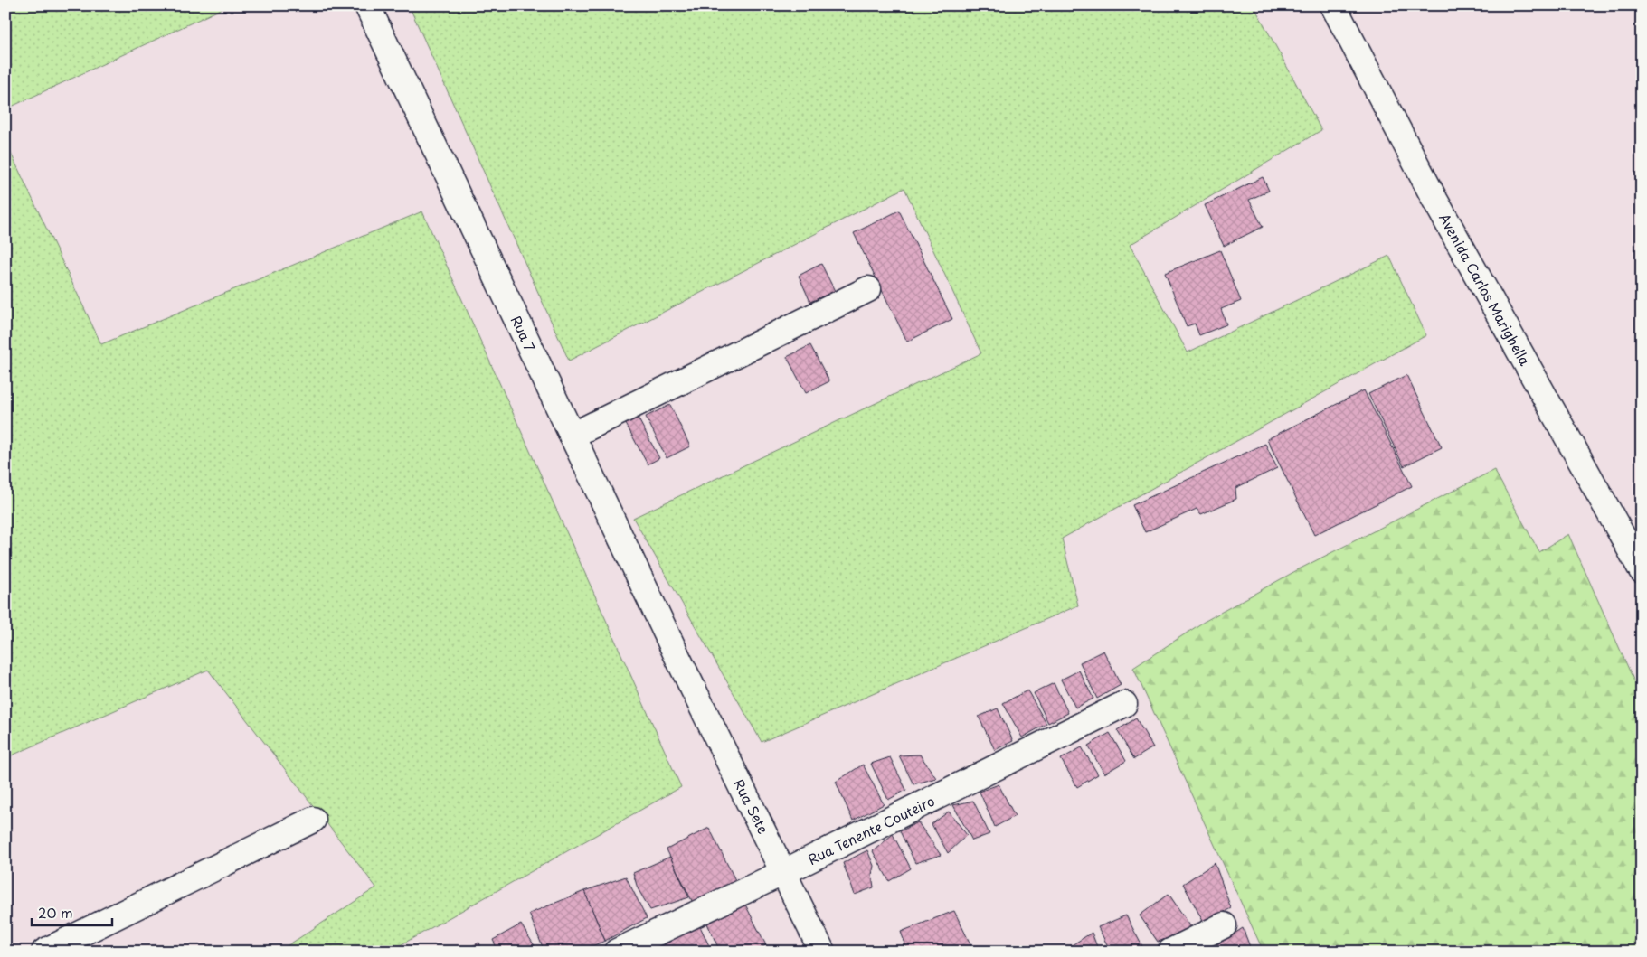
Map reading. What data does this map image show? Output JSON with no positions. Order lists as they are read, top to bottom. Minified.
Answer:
{"streets":{"street":["Avenida Carlos Marighella","Rua 7","Rua Sete","Rua Tenente Couteiro"]},"crossings":[["Rua 7","Rua Sete"],["Rua Sete","Rua Tenente Couteiro"]],"scale_bar":"20 m"}
